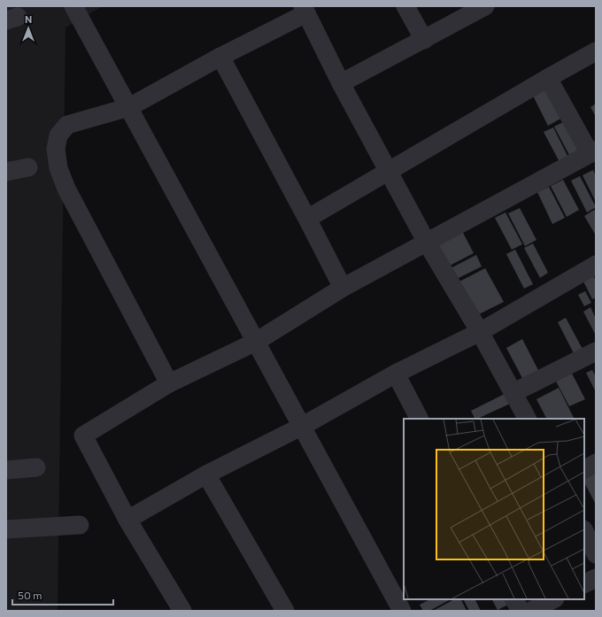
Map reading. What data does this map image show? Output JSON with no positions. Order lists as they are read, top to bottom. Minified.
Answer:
{"scale_bar":"50 m","north":"top"}
